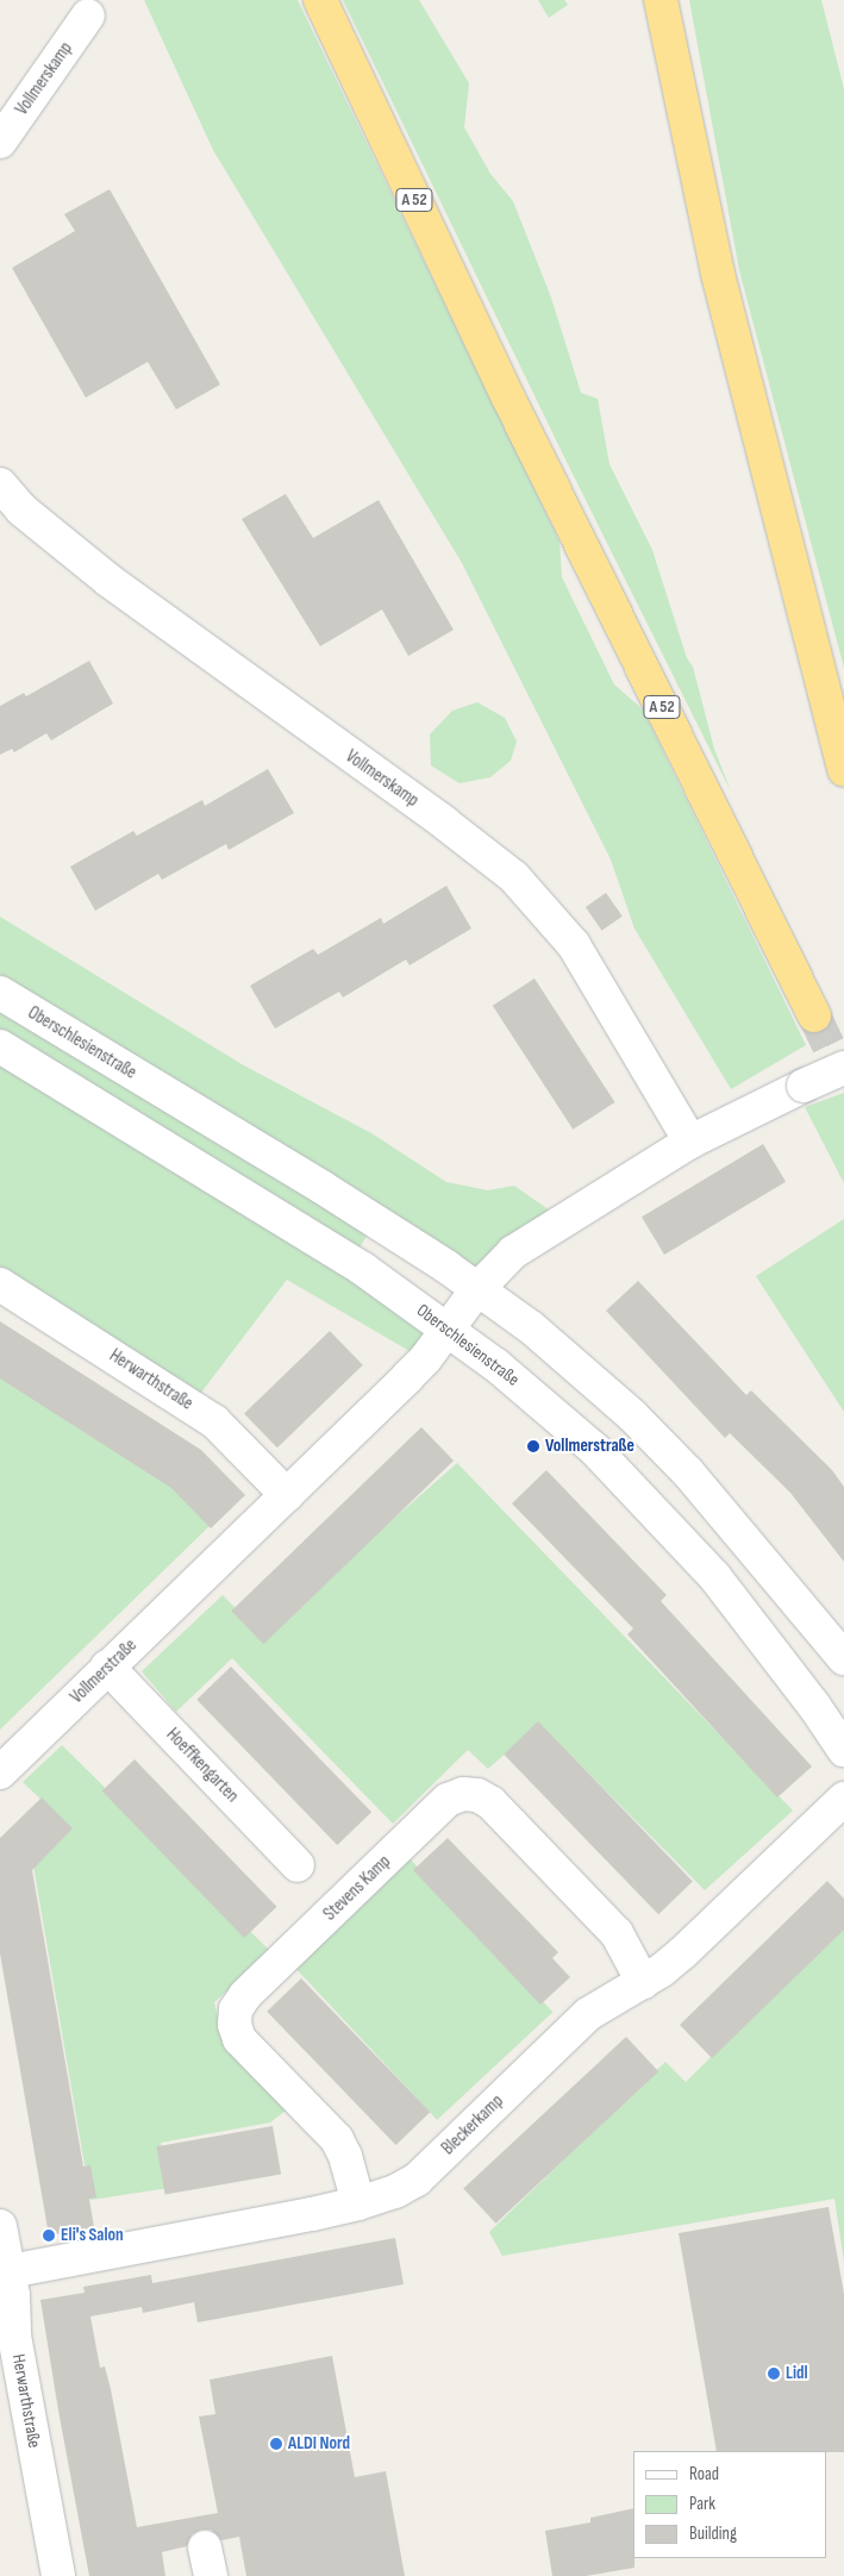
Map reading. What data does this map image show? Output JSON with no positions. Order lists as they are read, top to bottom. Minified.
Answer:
{"streets":{"highway":["A 52"],"street":["Vollmerskamp","Oberschlesienstraße","Herwarthstraße","Vollmerstraße","Hoeffkengarten","Stevens Kamp","Bleckerkamp"]},"crossings":[["Vollmerskamp","Vollmerstraße"],["Oberschlesienstraße","Vollmerstraße"],["Herwarthstraße","Vollmerstraße"],["Herwarthstraße","Bleckerkamp"],["Vollmerstraße","Hoeffkengarten"],["Stevens Kamp","Bleckerkamp"]],"places":["Vollmerstraße","Eli's Salon","Lidl","ALDI Nord"],"legend":["Road","Park","Building"]}
